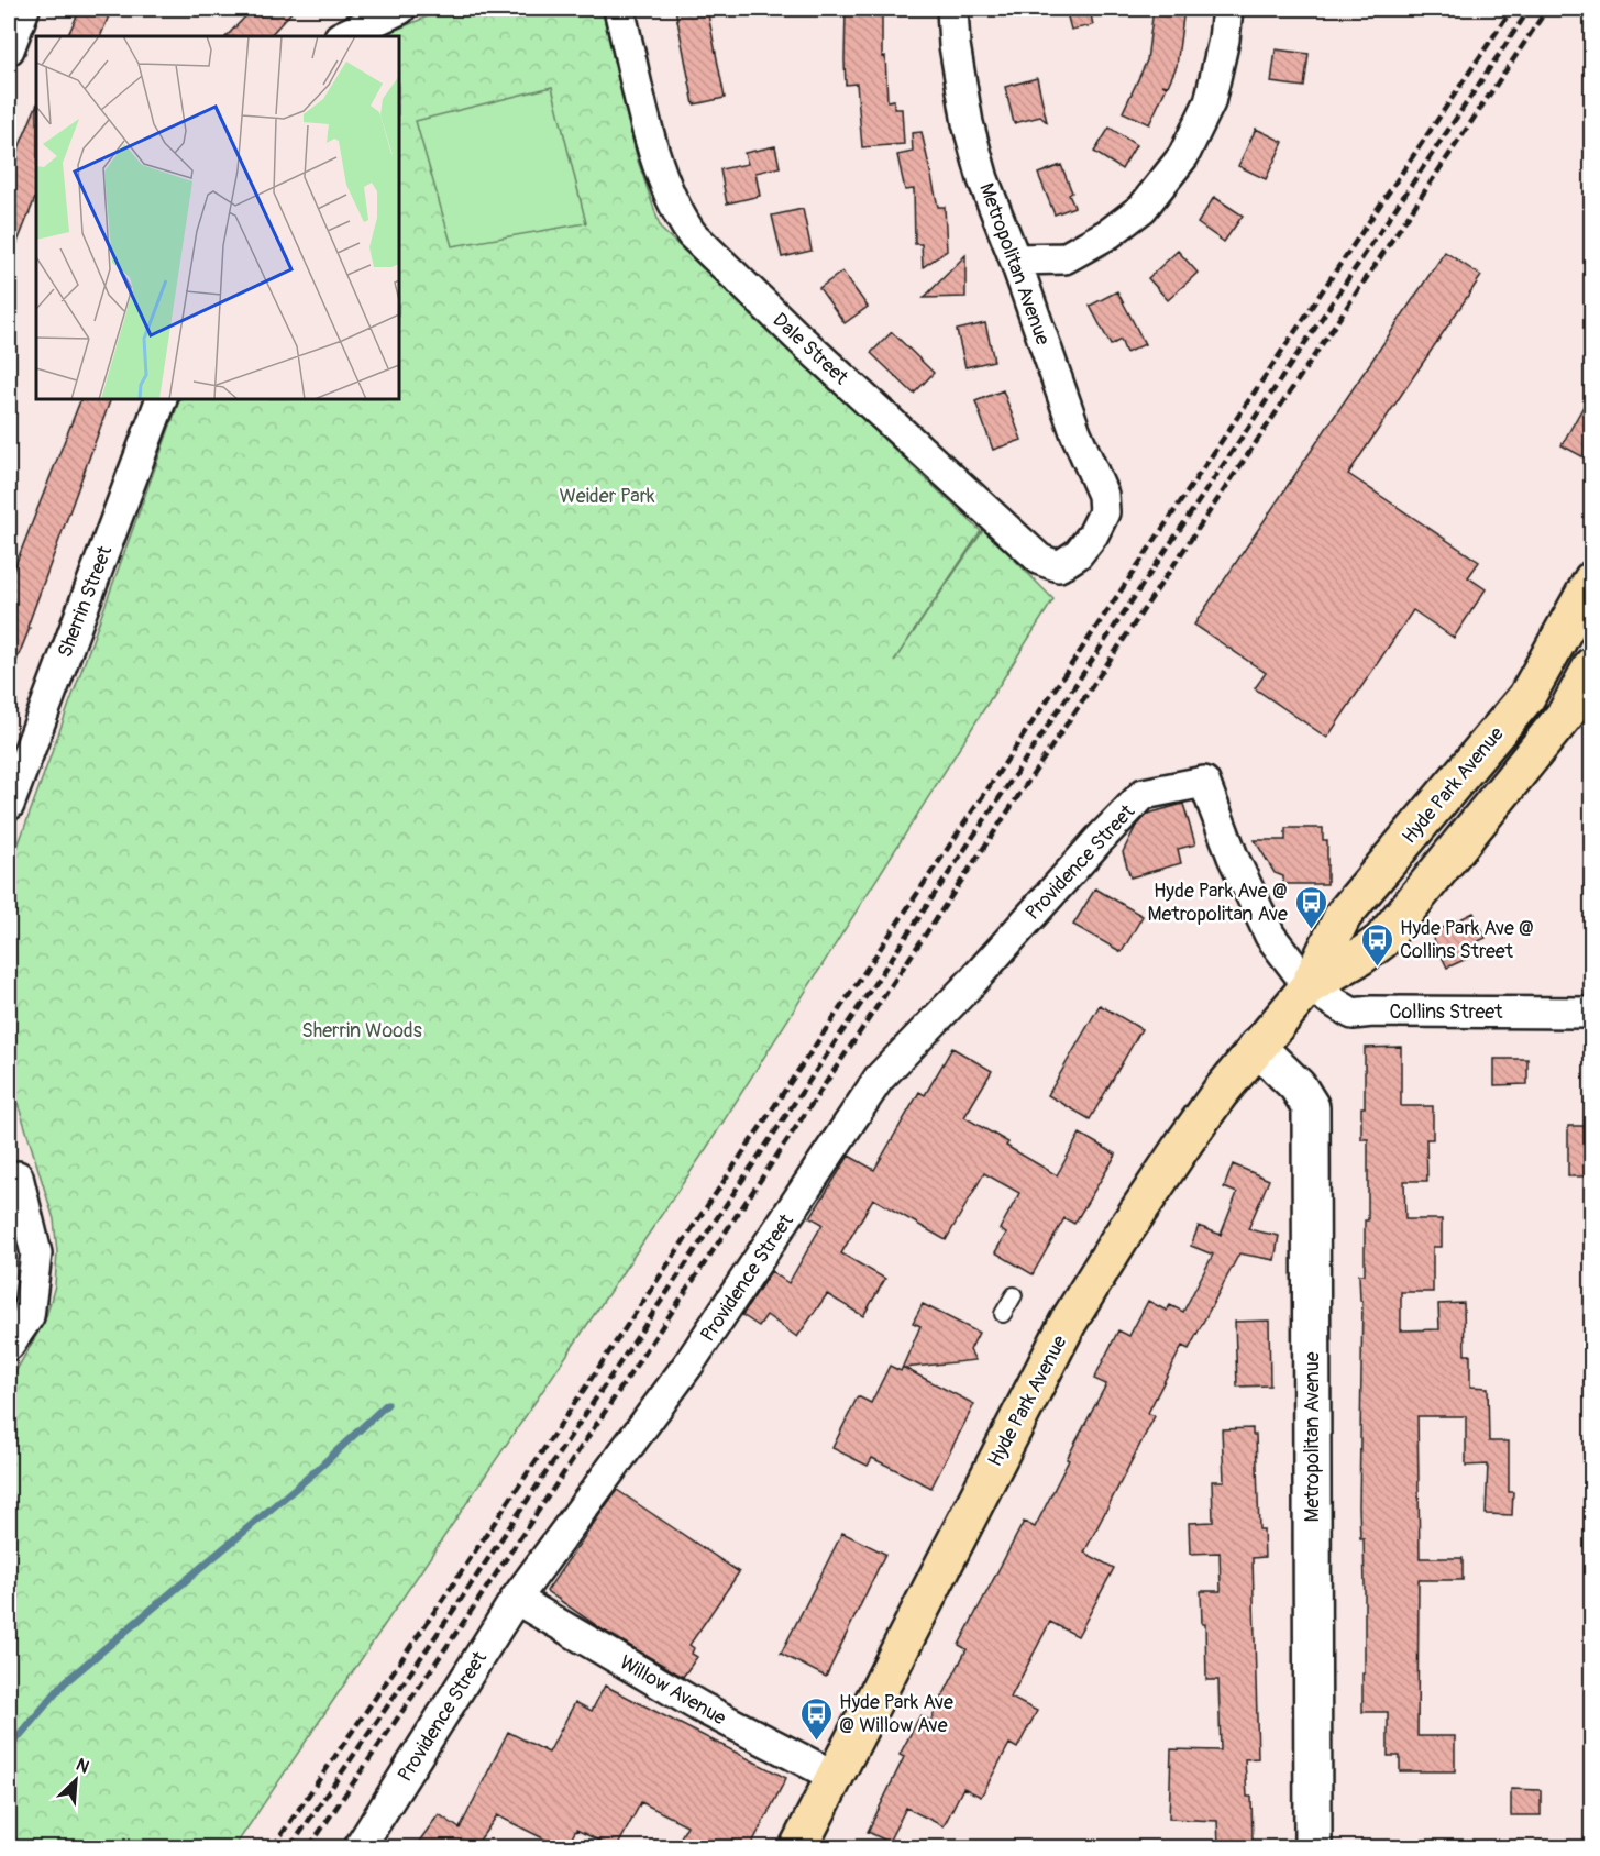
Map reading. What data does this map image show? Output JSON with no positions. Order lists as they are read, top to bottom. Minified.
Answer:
{"streets":{"main road":["Hyde Park Avenue"],"street":["Metropolitan Avenue","Dale Street","Sherrin Street","Providence Street","Collins Street","Willow Avenue"]},"crossings":[["Metropolitan Avenue","Dale Street"],["Metropolitan Avenue","Hyde Park Avenue"],["Hyde Park Avenue","Providence Street"],["Hyde Park Avenue","Collins Street"],["Hyde Park Avenue","Willow Avenue"],["Providence Street","Collins Street"],["Providence Street","Willow Avenue"]],"parks":["Weider Park","Sherrin Woods"],"places":{"bus stop":["Hyde Park Ave @ Metropolitan Ave","Hyde Park Ave @ Collins Street","Hyde Park Ave @ Willow Ave"]},"north":"top right"}
